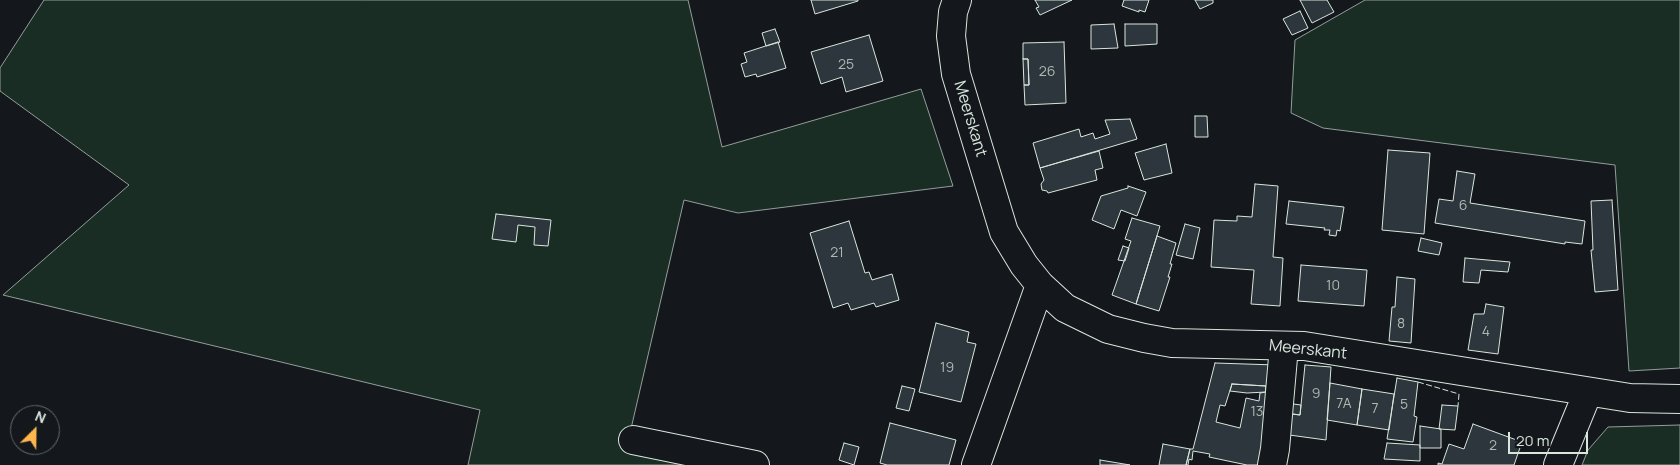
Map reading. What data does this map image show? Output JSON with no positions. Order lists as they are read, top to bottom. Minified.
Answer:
{"streets":{"street":["Meerskant"]},"house_numbers":["25","26","6","21","10","8","4","19","9","7A","5","7","13","2"],"scale_bar":"20 m","north":"top right"}
